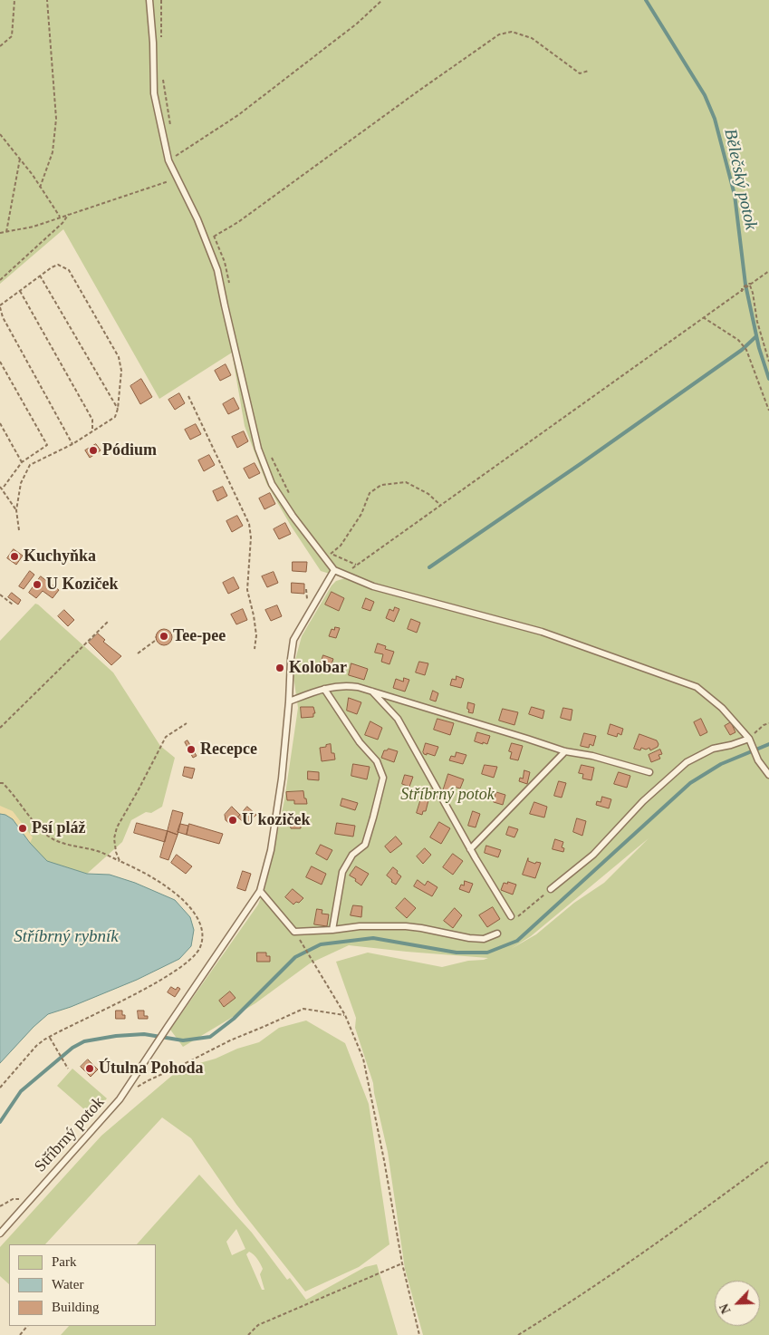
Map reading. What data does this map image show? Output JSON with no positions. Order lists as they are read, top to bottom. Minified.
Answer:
{"streets":{"lane":["Stříbrný potok"]},"water":["Bělečský potok","Stříbrný rybník"],"parks":["Stříbrný potok"],"places":["Pódium","Kuchyňka","U Koziček","Tee-pee","Kolobar","Recepce","U koziček","Psí pláž","Útulna Pohoda"],"legend":["Park","Water","Building"],"north":"bottom left"}
